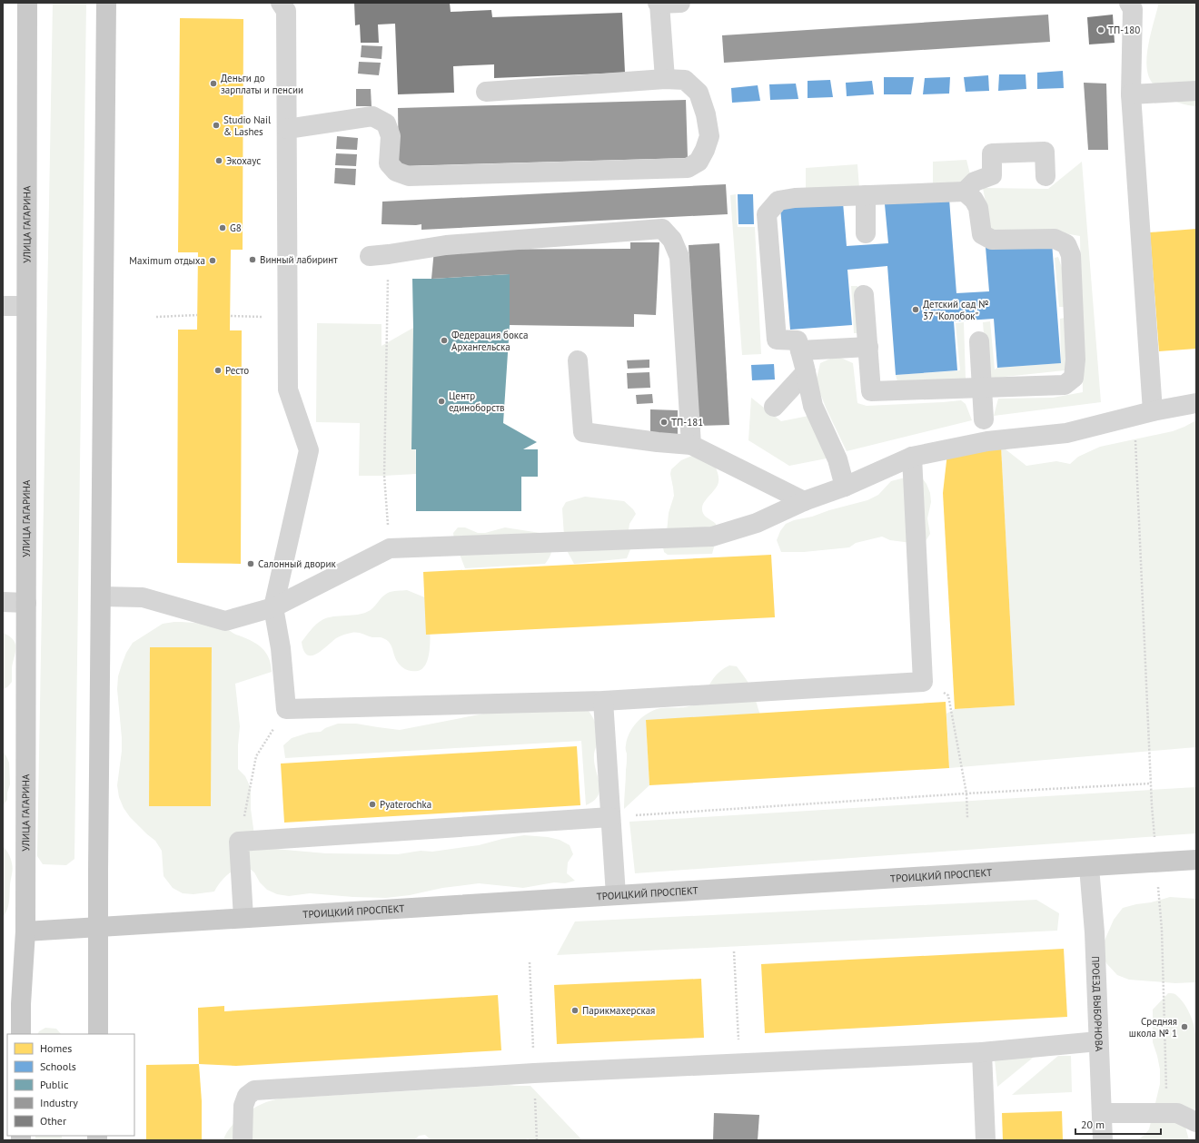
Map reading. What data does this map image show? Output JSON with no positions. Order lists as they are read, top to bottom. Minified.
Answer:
{"streets":{"main road":["УЛИЦА ГАГАРИНА","ТРОИЦКИЙ ПРОСПЕКТ"],"street":["ПРОЕЗД ВЫБОРНОВА"]},"crossings":[["УЛИЦА ГАГАРИНА","ТРОИЦКИЙ ПРОСПЕКТ"],["ТРОИЦКИЙ ПРОСПЕКТ","ПРОЕЗД ВЫБОРНОВА"]],"places":["ТП-180","Деньги до зарплаты и пенсии","Studio Nail & Lashes","Экохаус","G8","Винный лабиринт","Maximum отдыха","Детский сад № 37 \"Колобок\"","Федерация бокса Архангельска","Ресто","Центр единоборств","ТП-181","Салонный дворик","Pyaterochka","Парикмахерская","Средняя школа № 1"],"legend":["Homes","Schools","Public","Industry","Other"],"scale_bar":"20 m"}
